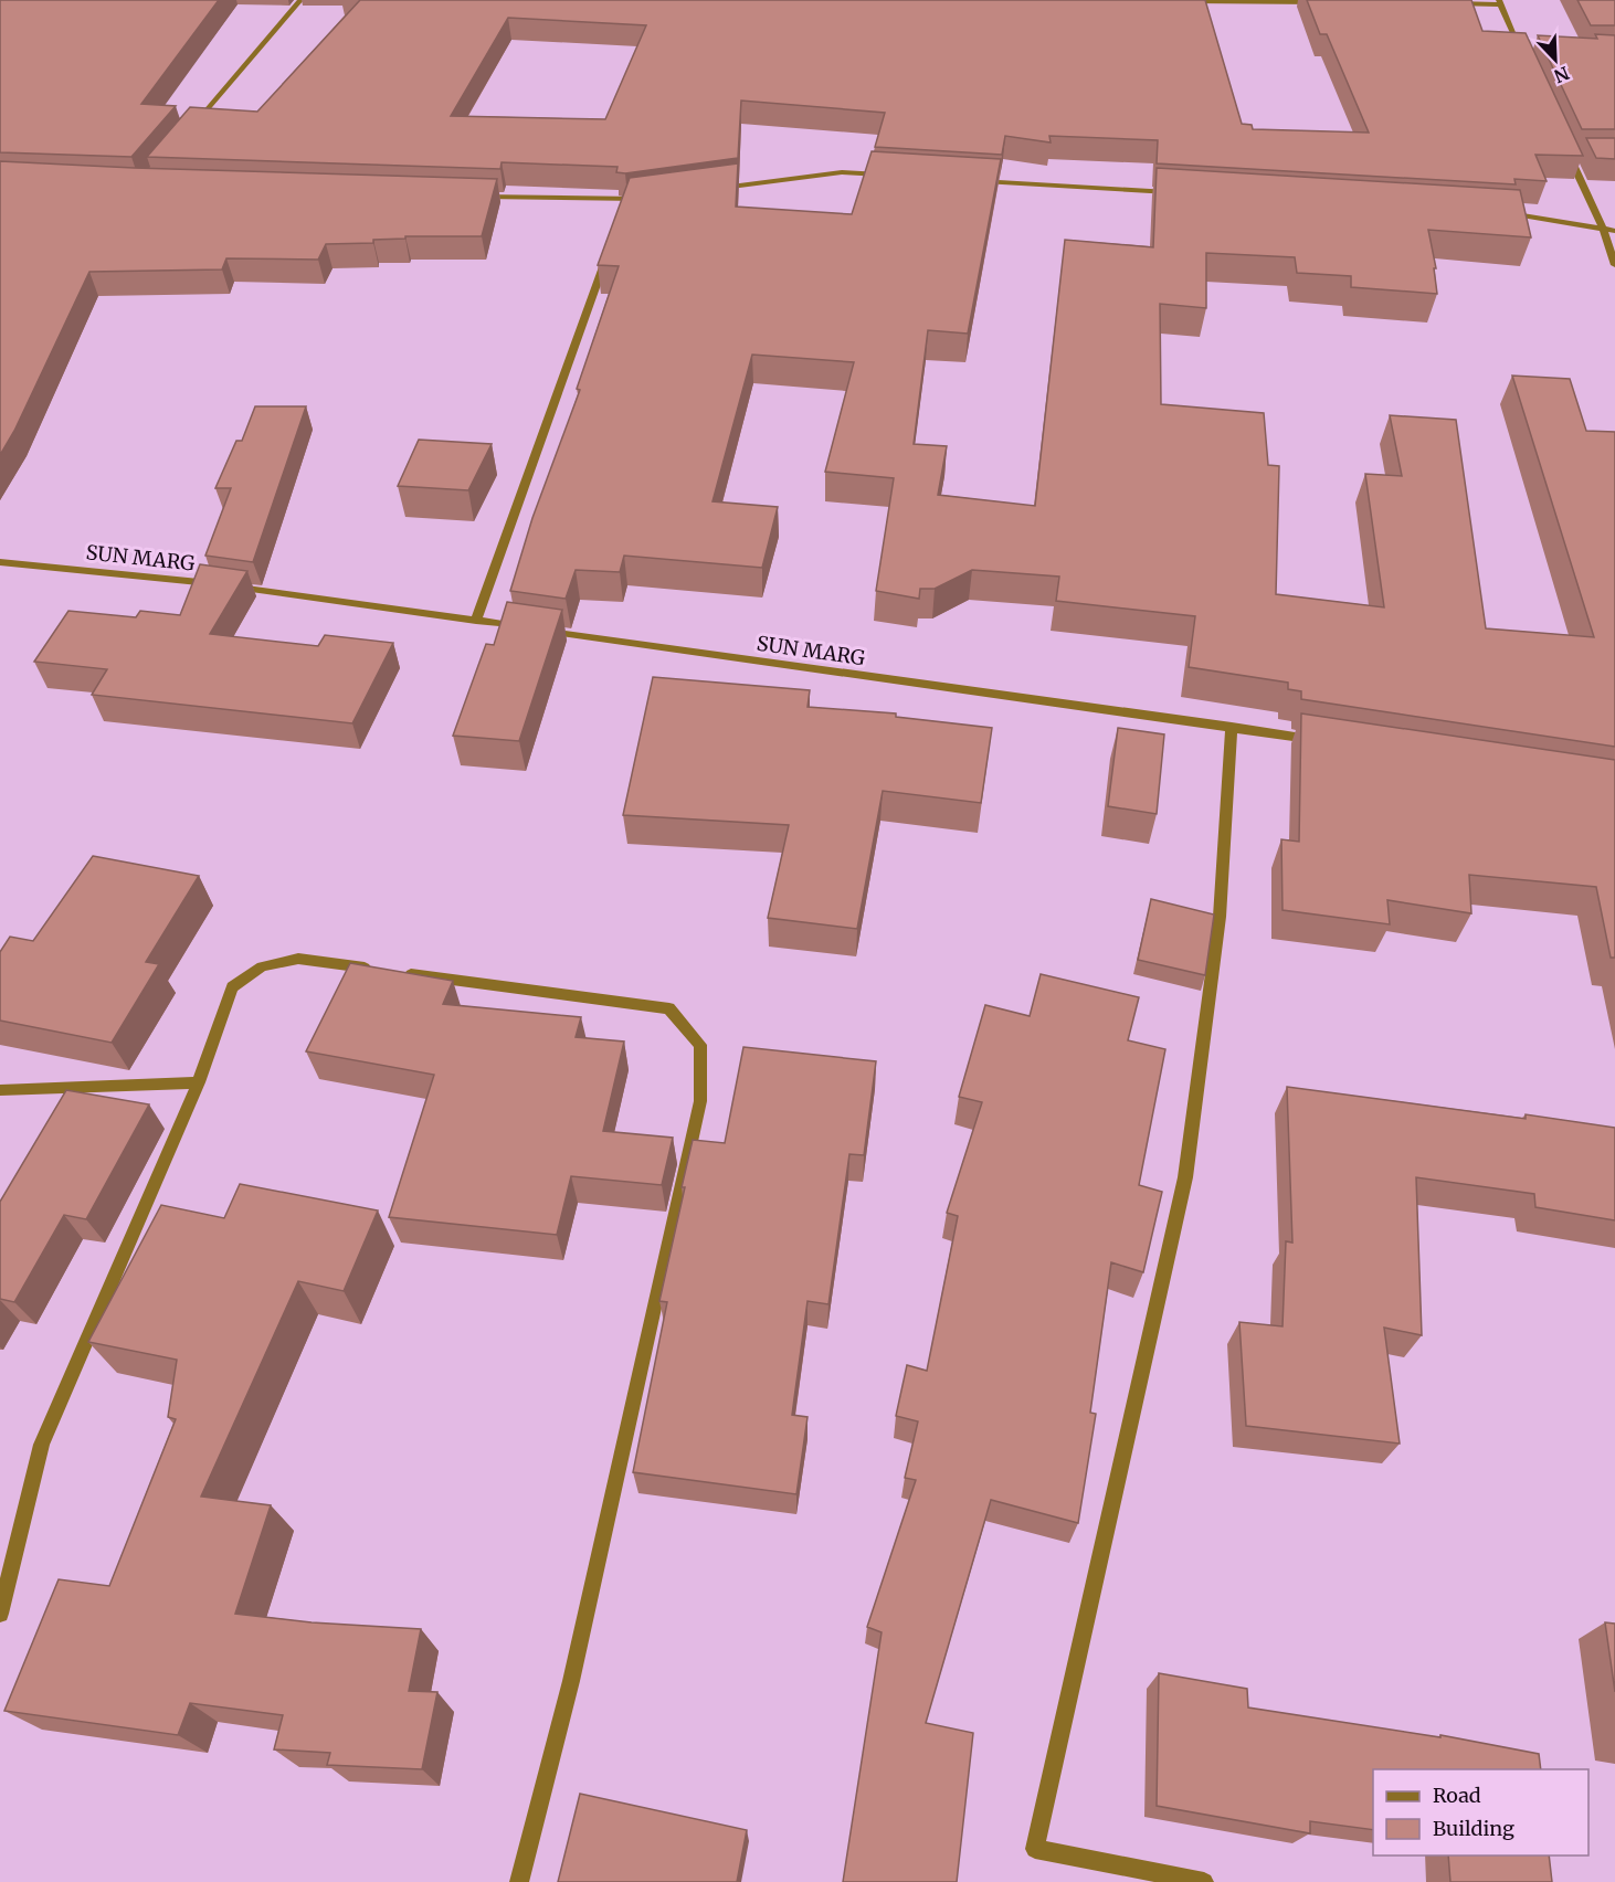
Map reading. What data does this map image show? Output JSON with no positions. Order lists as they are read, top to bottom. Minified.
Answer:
{"streets":{"street":["SUN MARG"]},"legend":["Road","Building"],"north":"bottom right"}
